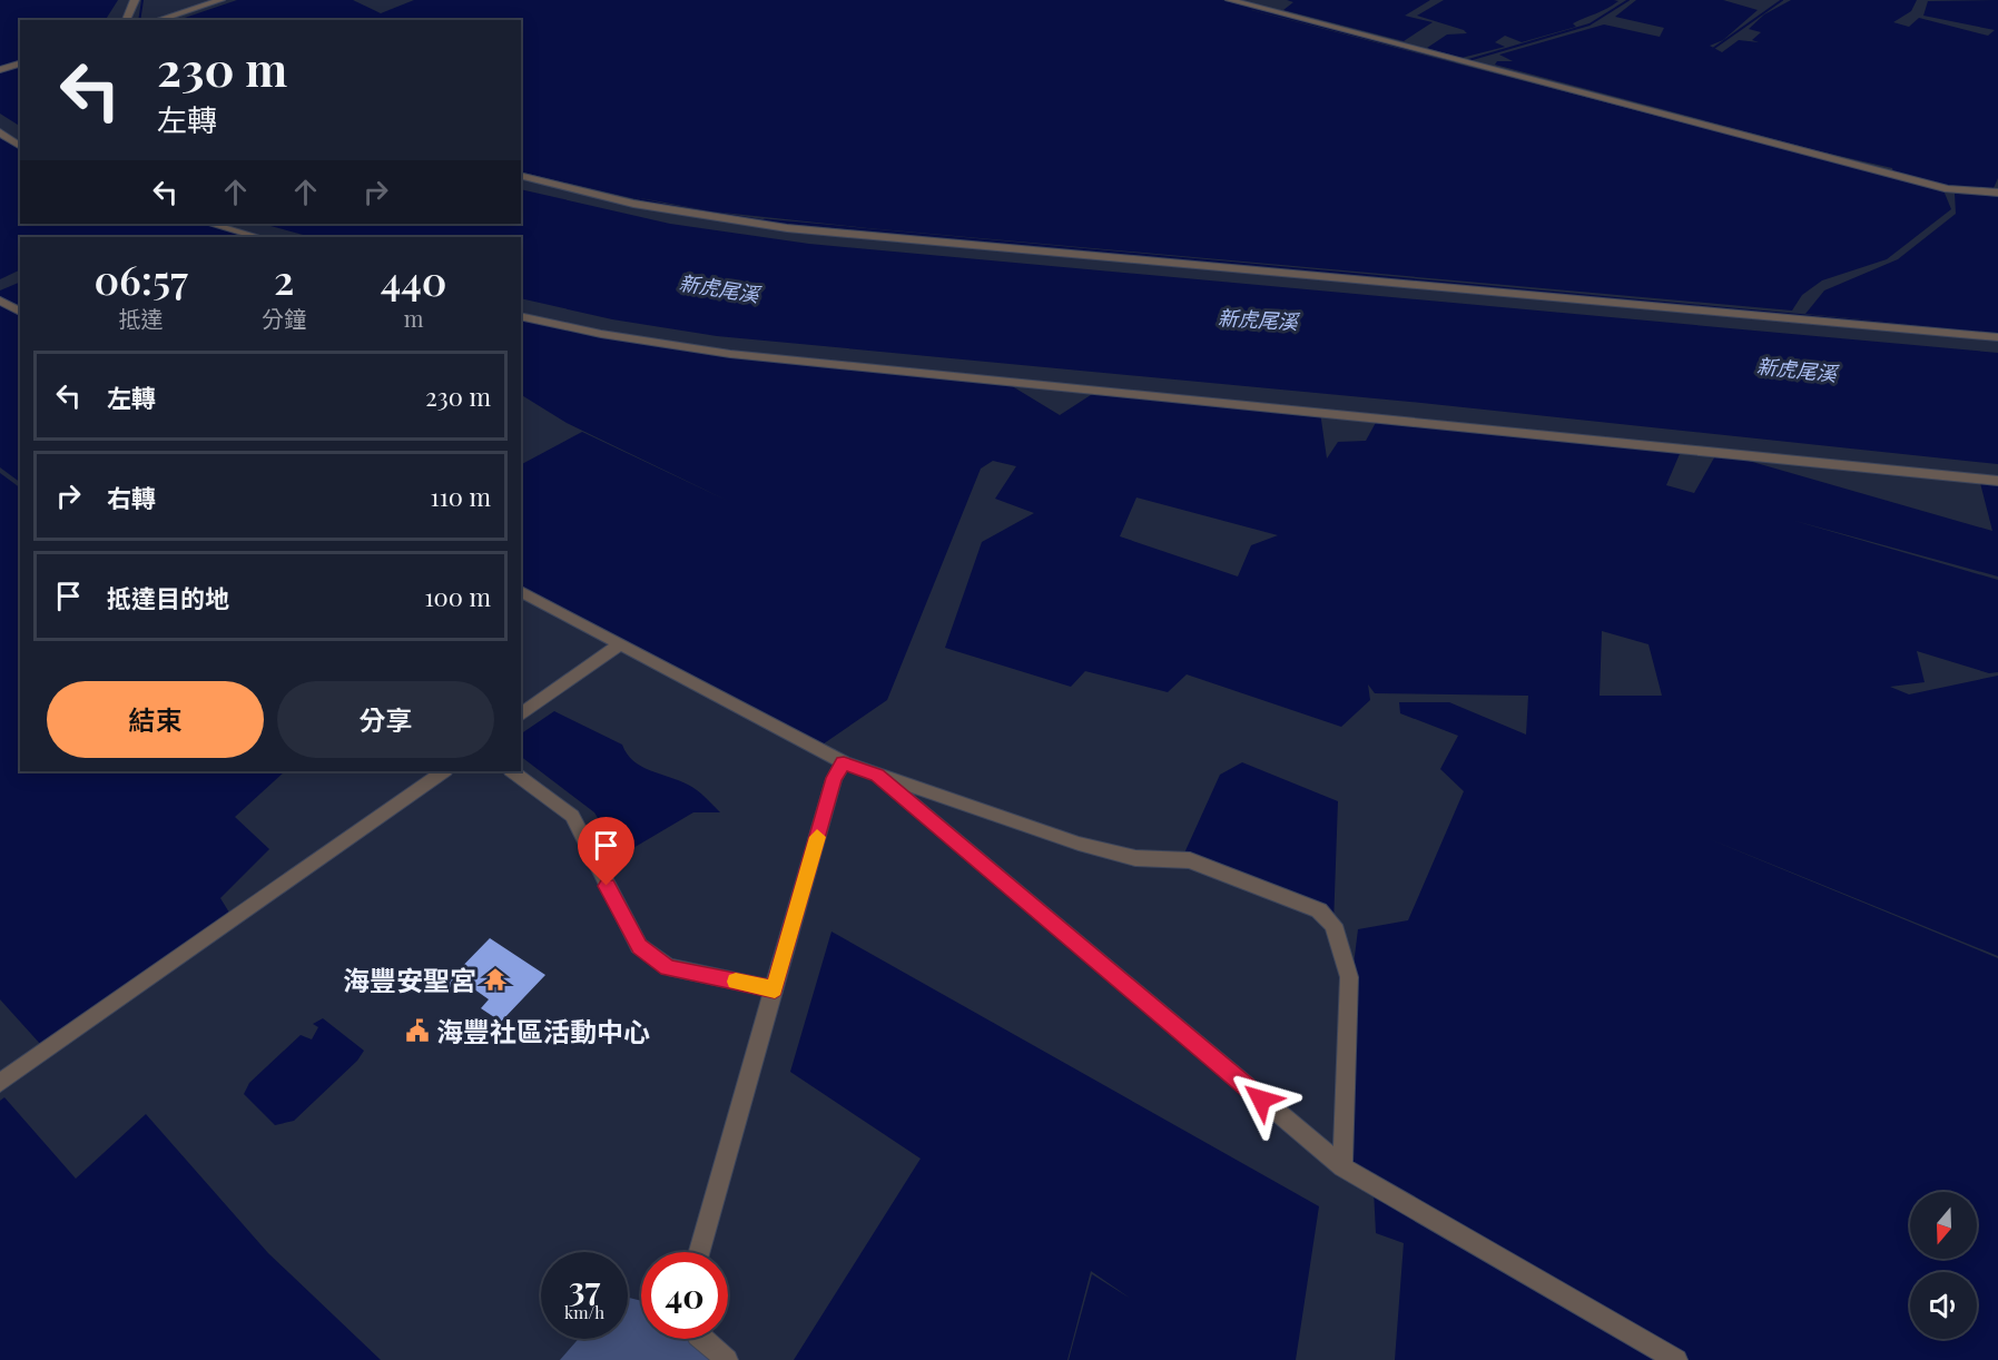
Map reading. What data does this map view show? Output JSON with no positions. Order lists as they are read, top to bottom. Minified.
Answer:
{"water":["新虎尾溪"],"places":{"temple":["海豐安聖宮"],"public building":["海豐社區活動中心"]},"north":"bottom","page":{"turn":["230 m","左轉"],"eta":["06:57","抵達","2","分鐘","440","m"],"list":[{"name":"左轉","value":"230 m"},{"name":"右轉","value":"110 m"},{"name":"抵達目的地","value":"100 m"}],"buttons":["結束","分享"],"speed":"37 km/h","limit":"40"}}
